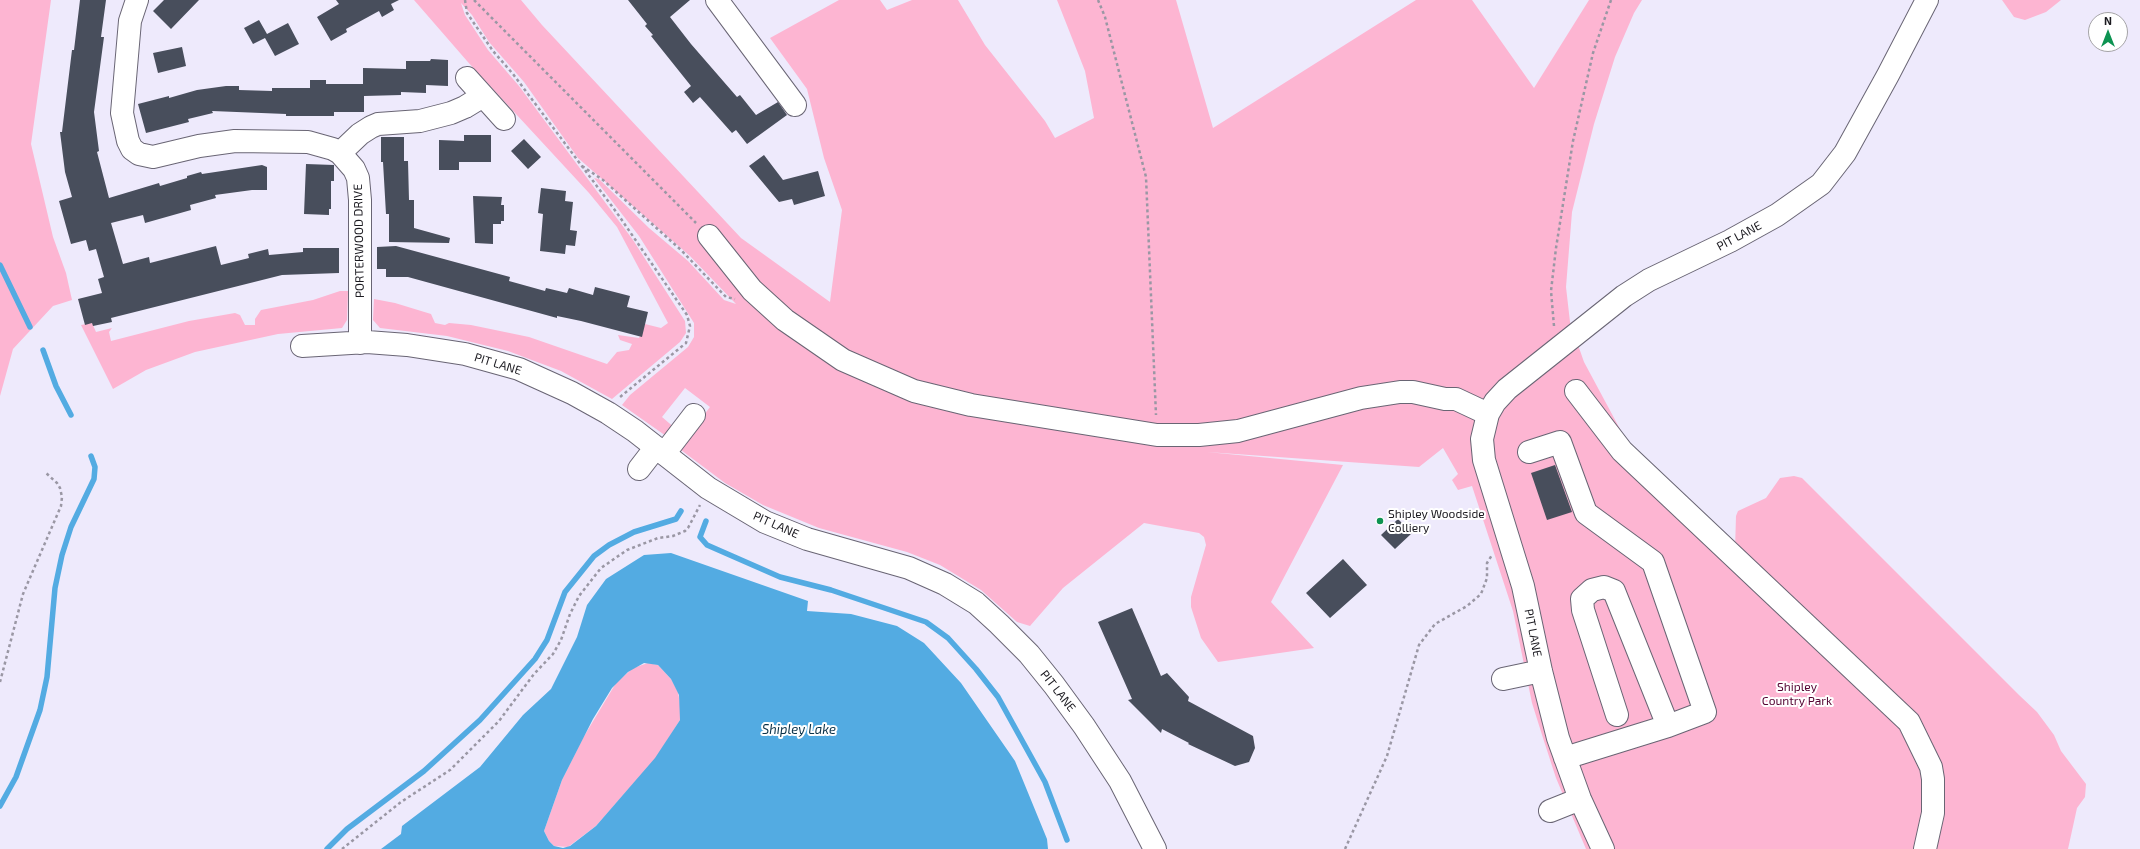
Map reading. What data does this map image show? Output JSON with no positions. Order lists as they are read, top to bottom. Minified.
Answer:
{"streets":{"street":["PIT LANE","PORTERWOOD DRIVE"]},"crossings":[["PIT LANE","PORTERWOOD DRIVE"]],"water":["Shipley Lake"],"parks":["Shipley Country Park"],"places":["Shipley Woodside Colliery"],"north":"top"}
